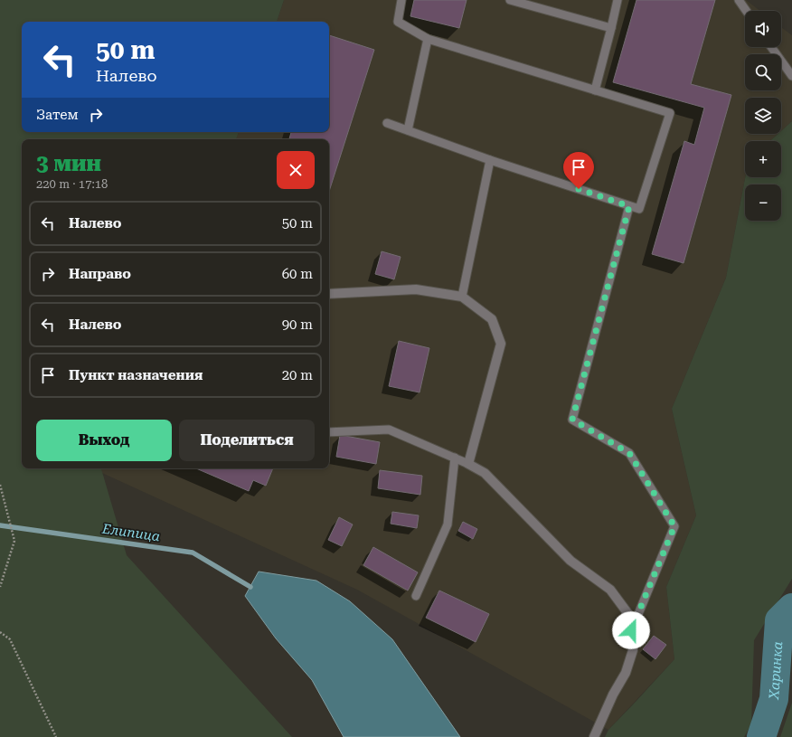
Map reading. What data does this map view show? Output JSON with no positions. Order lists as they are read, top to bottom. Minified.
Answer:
{"water":["Елипица","Харинка"],"page":{"map_buttons":["+","−"],"turn":["50 m","Налево"],"then":"Затем","heading":["3 мин","220 m · 17:18"],"list":[{"name":"Налево","value":"50 m"},{"name":"Направо","value":"60 m"},{"name":"Налево","value":"90 m"},{"name":"Пункт назначения","value":"20 m"}],"buttons":["Выход","Поделиться"]}}
